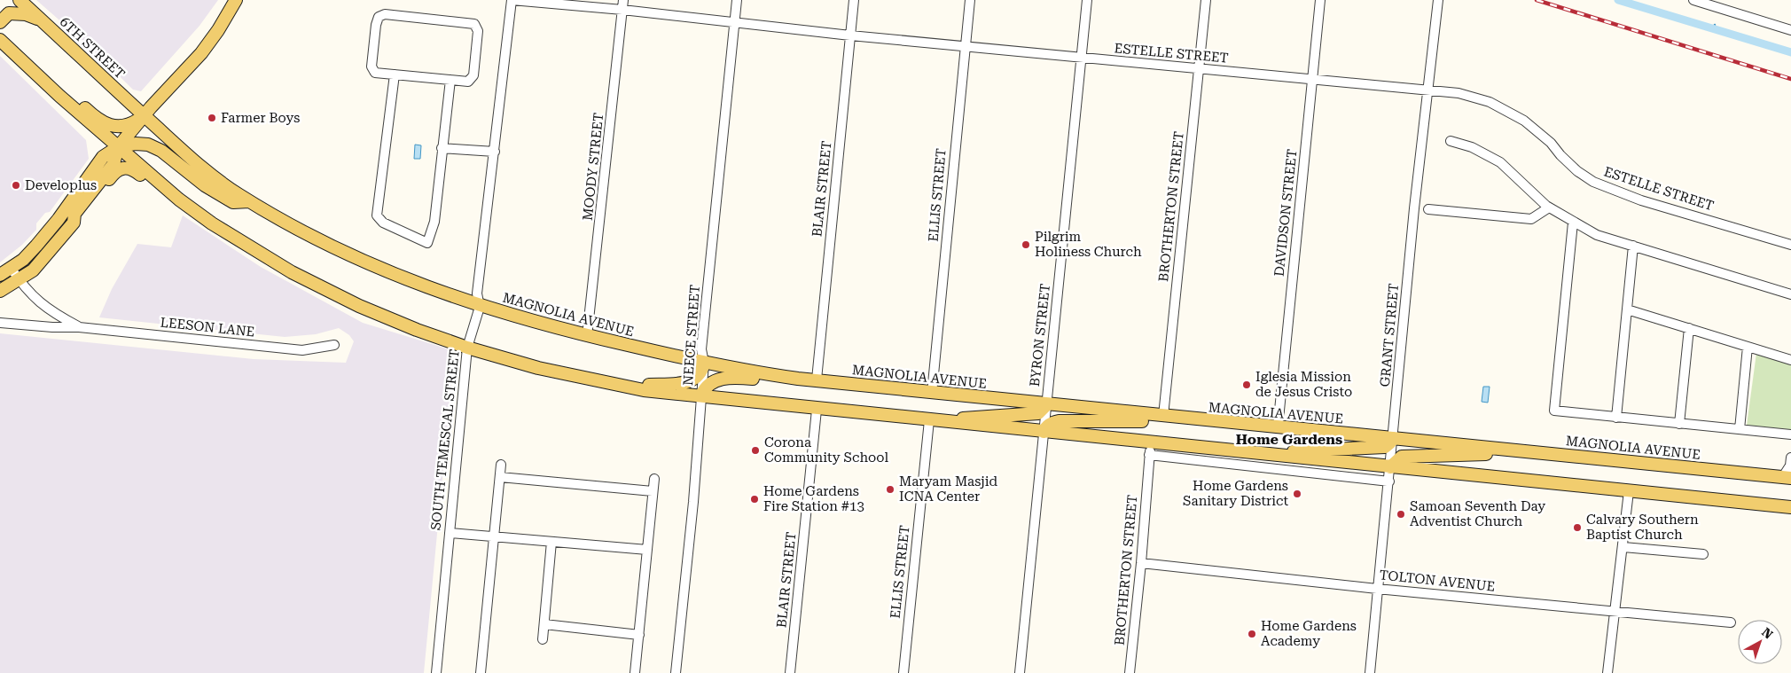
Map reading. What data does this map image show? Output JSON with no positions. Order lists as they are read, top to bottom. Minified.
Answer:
{"streets":{"main road":["6TH STREET","MAGNOLIA AVENUE"],"street":["ESTELLE STREET","MOODY STREET","BLAIR STREET","ELLIS STREET","BROTHERTON STREET","DAVIDSON STREET","LEESON LANE","NEECE STREET","BYRON STREET","GRANT STREET","SOUTH TEMESCAL STREET","TOLTON AVENUE"]},"crossings":[["6TH STREET","MAGNOLIA AVENUE"],["ESTELLE STREET","MOODY STREET"],["ESTELLE STREET","BLAIR STREET"],["ESTELLE STREET","ELLIS STREET"],["ESTELLE STREET","BROTHERTON STREET"],["ESTELLE STREET","DAVIDSON STREET"],["ESTELLE STREET","NEECE STREET"],["ESTELLE STREET","BYRON STREET"],["ESTELLE STREET","GRANT STREET"],["ESTELLE STREET","SOUTH TEMESCAL STREET"],["MOODY STREET","MAGNOLIA AVENUE"],["BLAIR STREET","MAGNOLIA AVENUE"],["ELLIS STREET","MAGNOLIA AVENUE"],["BROTHERTON STREET","MAGNOLIA AVENUE"],["BROTHERTON STREET","TOLTON AVENUE"],["DAVIDSON STREET","MAGNOLIA AVENUE"],["MAGNOLIA AVENUE","NEECE STREET"],["MAGNOLIA AVENUE","BYRON STREET"],["MAGNOLIA AVENUE","GRANT STREET"],["MAGNOLIA AVENUE","SOUTH TEMESCAL STREET"],["GRANT STREET","TOLTON AVENUE"]],"districts":["Home Gardens"],"places":["Farmer Boys","Developlus","Pilgrim Holiness Church","Iglesia Mission de Jesus Cristo","Corona Community School","Maryam Masjid ICNA Center","Home Gardens Sanitary District","Home Gardens Fire Station #13","Samoan Seventh Day Adventist Church","Calvary Southern Baptist Church","Home Gardens Academy"],"north":"top right"}
